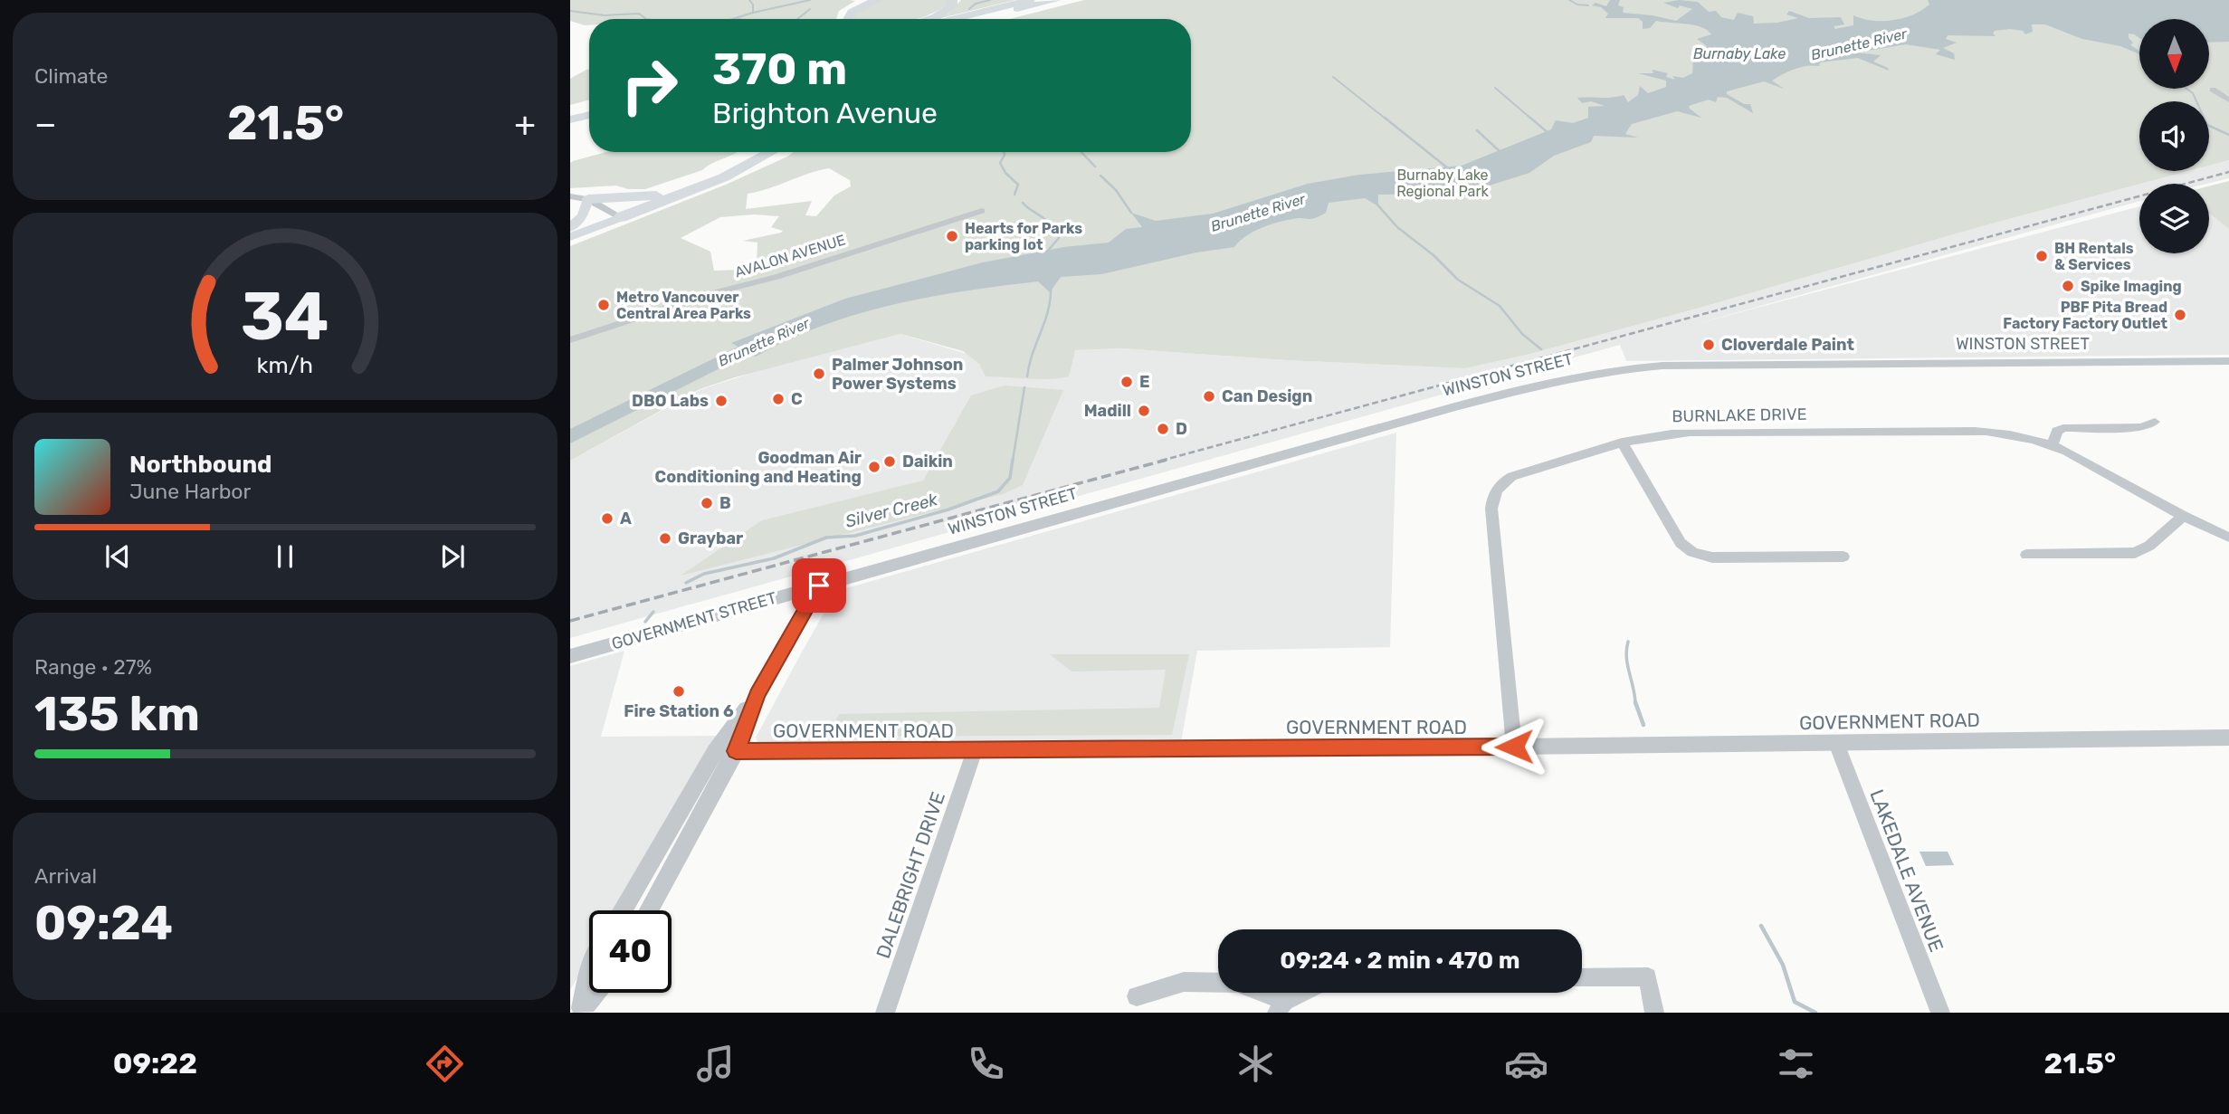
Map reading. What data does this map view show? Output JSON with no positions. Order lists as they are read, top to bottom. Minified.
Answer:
{"streets":{"street":["AVALON AVENUE","WINSTON STREET","BURNLAKE DRIVE","GOVERNMENT STREET","GOVERNMENT ROAD","LAKEDALE AVENUE","DALEBRIGHT DRIVE"]},"crossings":[["WINSTON STREET","GOVERNMENT STREET"],["BURNLAKE DRIVE","GOVERNMENT ROAD"],["GOVERNMENT ROAD","LAKEDALE AVENUE"],["GOVERNMENT ROAD","DALEBRIGHT DRIVE"]],"water":["Brunette River","Burnaby Lake","Silver Creek"],"parks":["Burnaby Lake Regional Park"],"places":["Hearts for Parks parking lot","BH Rentals & Services","Spike Imaging","Metro Vancouver Central Area Parks","PBF Pita Bread Factory Factory Outlet","Cloverdale Paint","Palmer Johnson Power Systems","E","Can Design","C","DBO Labs","Madill","D","Daikin","Goodman Air Conditioning and Heating","B","A","Graybar","Fire Station 6"],"north":"bottom","page":{"tile":["Climate",["Range · 27%","135 km"],["Arrival","09:24"]],"turn":["370 m","Brighton Avenue"],"heat":["−","21.5°","+"],"song":["Northbound","June Harbor"],"limit":"40","trip":"09:24 · 2 min · 470 m","tabs":["09:22","21.5°"],"gauge":["34","km/h"]}}
